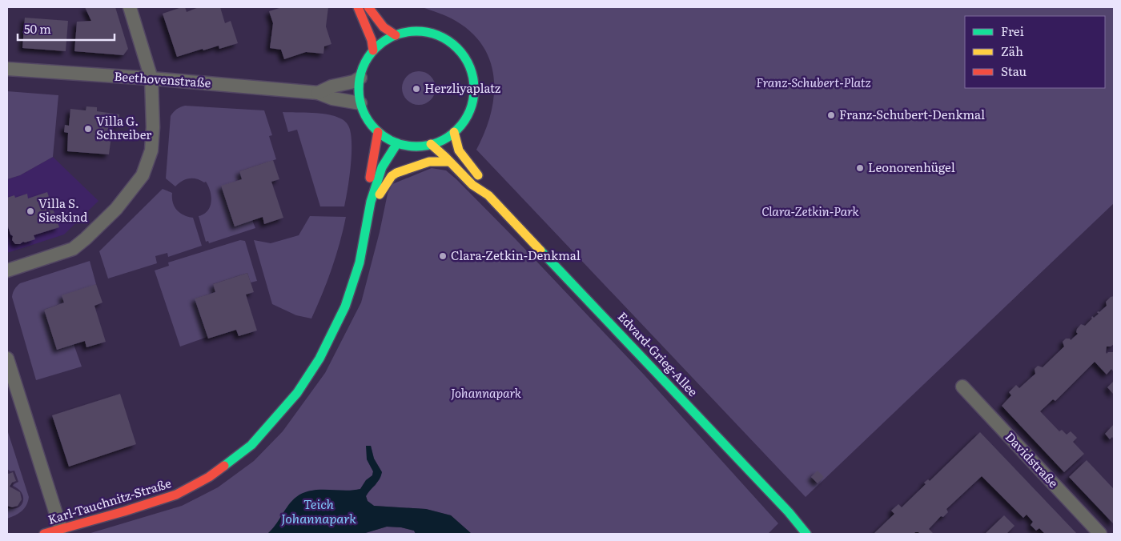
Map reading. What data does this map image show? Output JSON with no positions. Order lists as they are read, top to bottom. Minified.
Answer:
{"streets":{"main road":["Edvard-Grieg-Allee","Karl-Tauchnitz-Straße"],"street":["Beethovenstraße","Davidstraße"]},"crossings":[["Beethovenstraße","Edvard-Grieg-Allee"],["Beethovenstraße","Karl-Tauchnitz-Straße"],["Edvard-Grieg-Allee","Karl-Tauchnitz-Straße"]],"water":["Teich Johannapark"],"parks":["Franz-Schubert-Platz","Clara-Zetkin-Park","Johannapark"],"places":["Herzliyaplatz","Franz-Schubert-Denkmal","Villa G. Schreiber","Leonorenhügel","Villa S. Sieskind","Clara-Zetkin-Denkmal"],"legend":["Frei","Zäh","Stau"],"scale_bar":"50 m"}
